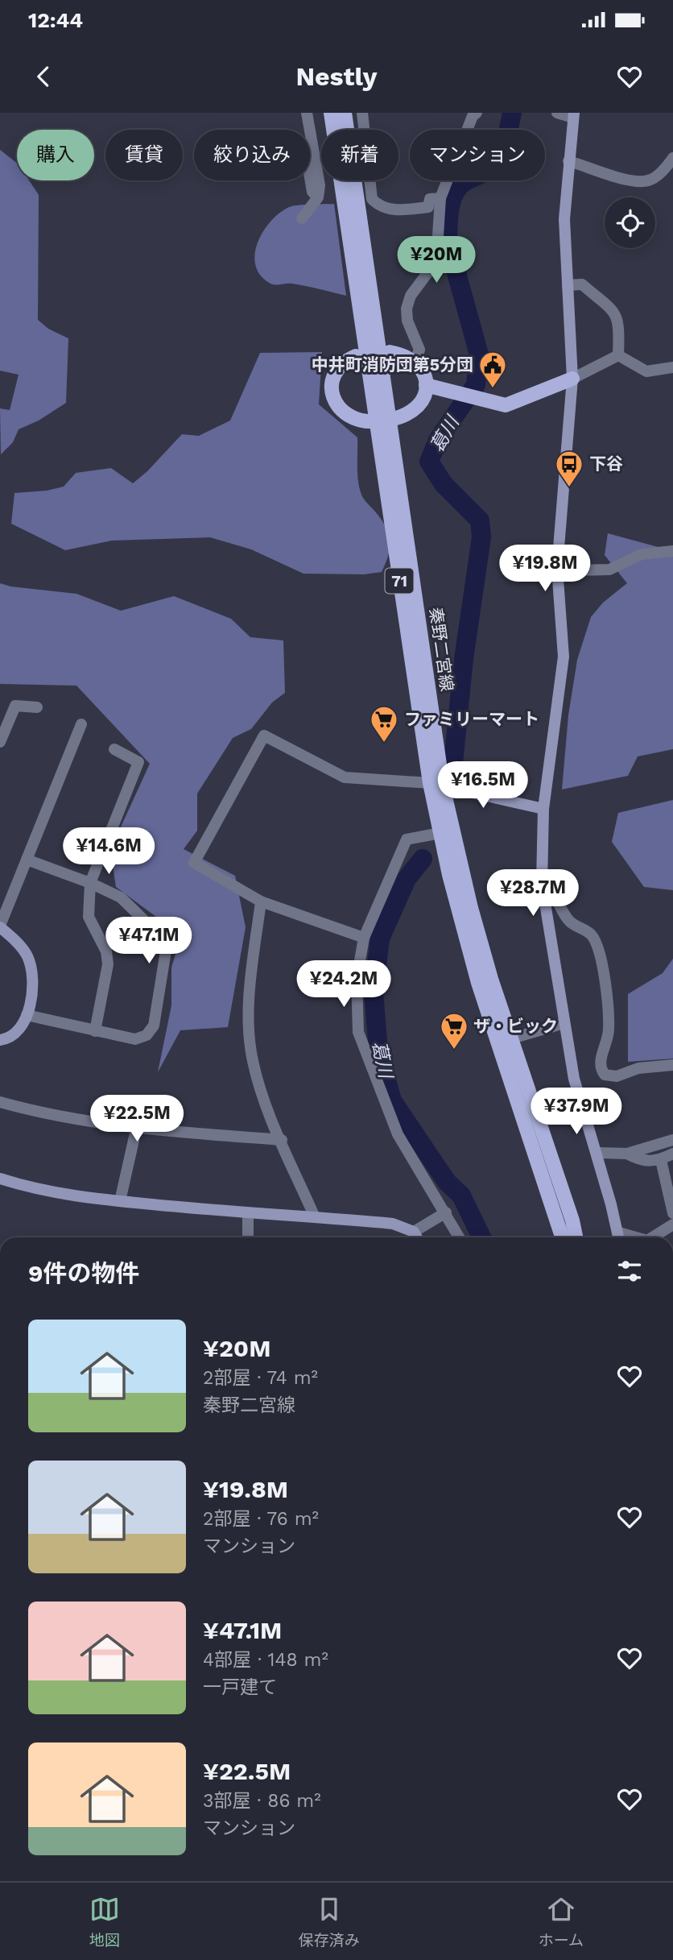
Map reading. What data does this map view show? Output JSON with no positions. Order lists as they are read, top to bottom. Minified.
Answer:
{"streets":{"main road":["71","秦野二宮線"]},"water":["葛川"],"places":{"public building":["中井町消防団第5分団"],"bus stop":["下谷"],"supermarket":["ファミリーマート","ザ・ビック"]},"page":{"status":"12:44","header":"Nestly","chip":["購入","賃貸","絞り込み","新着","マンション"],"price":["¥20M","¥19.8M","¥16.5M","¥14.6M","¥28.7M","¥47.1M","¥24.2M","¥37.9M","¥22.5M"],"heading":"9件の物件","list":[{"name":"¥20M","note":"2部屋 · 74 m² · 秦野二宮線"},{"name":"¥19.8M","note":"2部屋 · 76 m² · マンション"},{"name":"¥47.1M","note":"4部屋 · 148 m² · 一戸建て"},{"name":"¥22.5M","note":"3部屋 · 86 m² · マンション"}],"tabs":["地図","保存済み","ホーム"]}}
